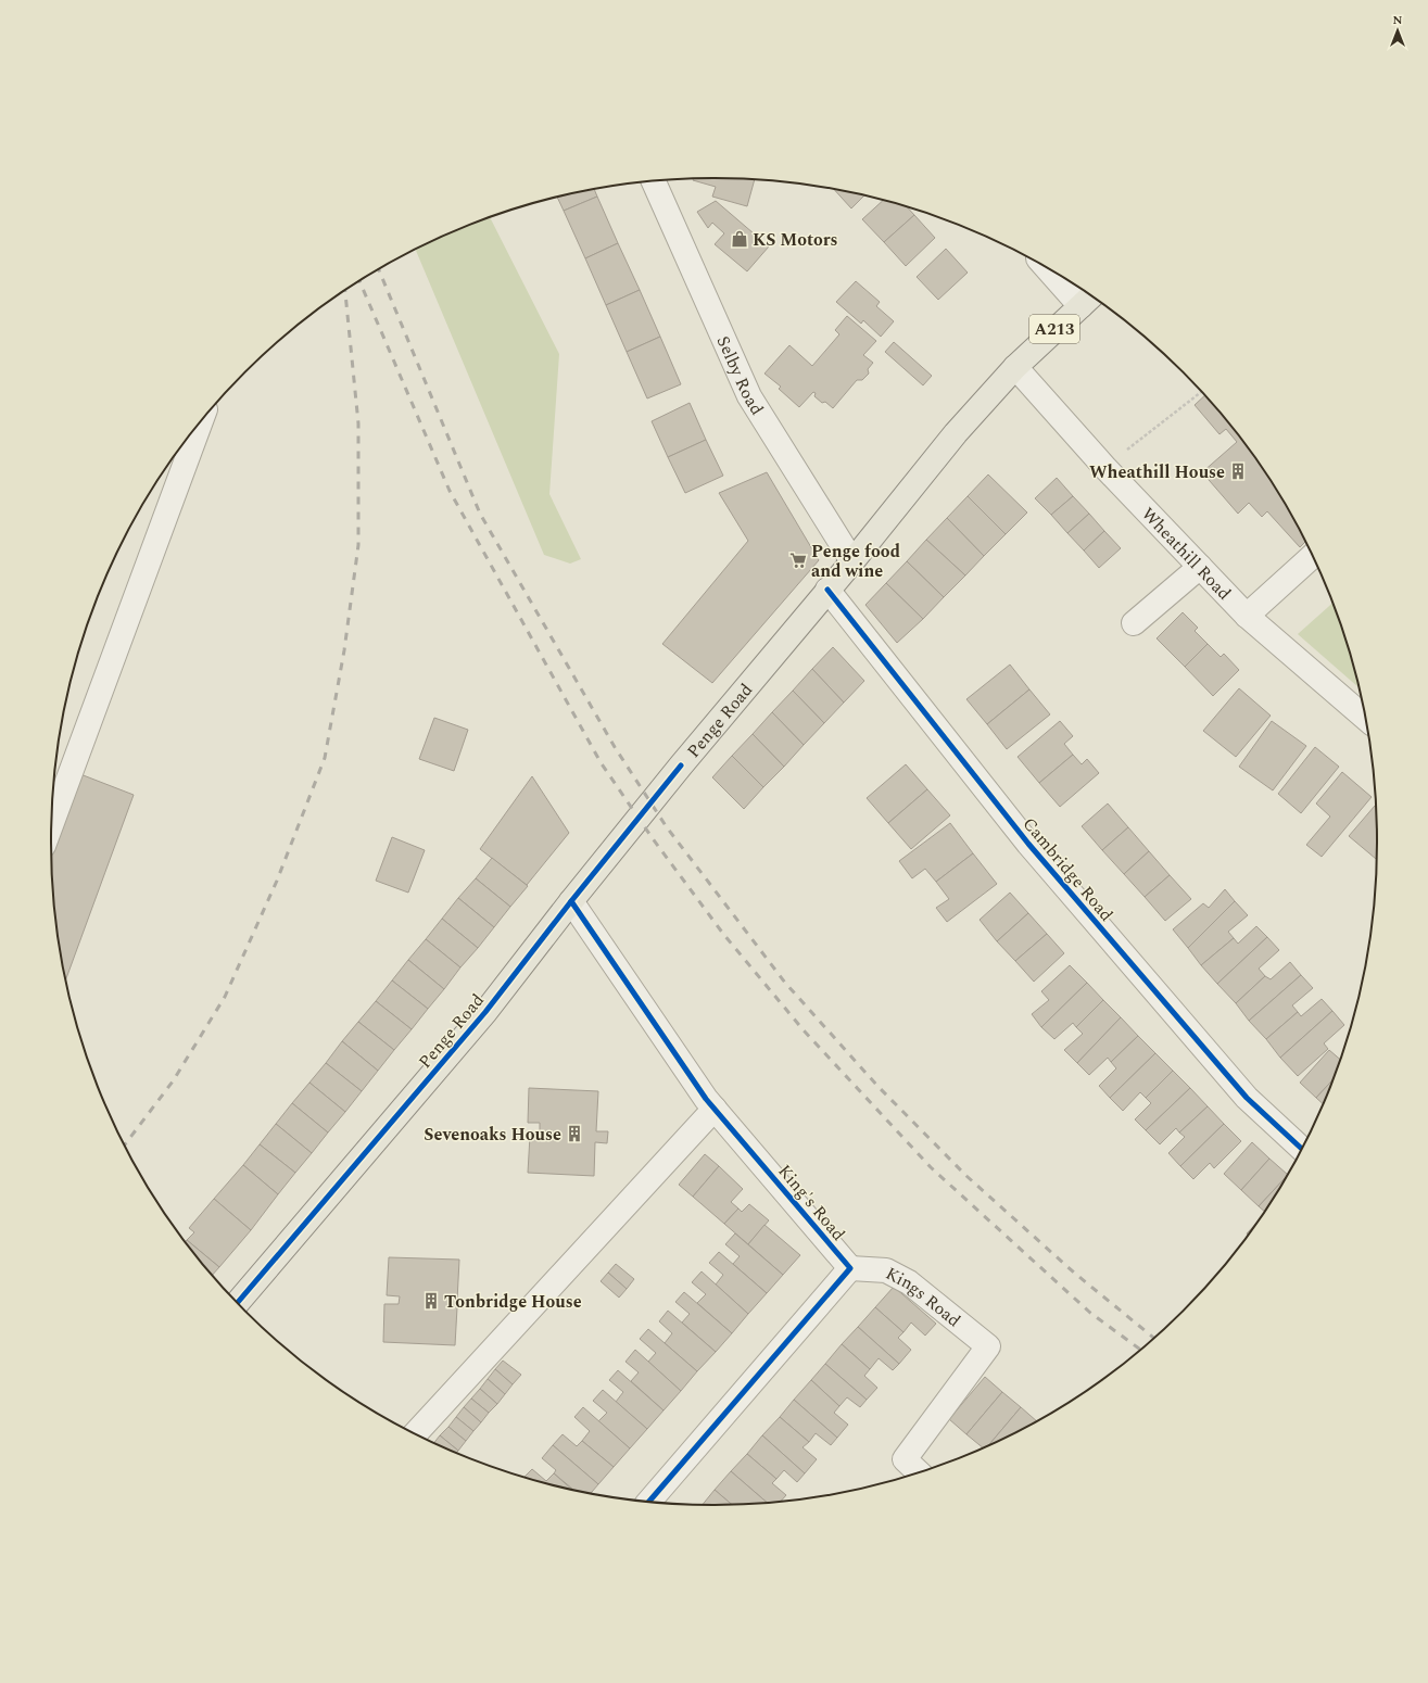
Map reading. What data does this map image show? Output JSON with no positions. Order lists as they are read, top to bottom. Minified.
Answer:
{"streets":{"main road":["A213","Penge Road"],"street":["Selby Road","Wheathill Road","Cambridge Road","King's Road","Kings Road"]},"crossings":[["A213","Wheathill Road"],["A213","Penge Road"],["Selby Road","Penge Road"],["Wheathill Road","Penge Road"],["Penge Road","Cambridge Road"],["Penge Road","King's Road"],["King's Road","Kings Road"]],"places":{"shop":["KS Motors"],"building":["Wheathill House","Sevenoaks House","Tonbridge House"],"supermarket":["Penge food and wine"]},"north":"top"}
